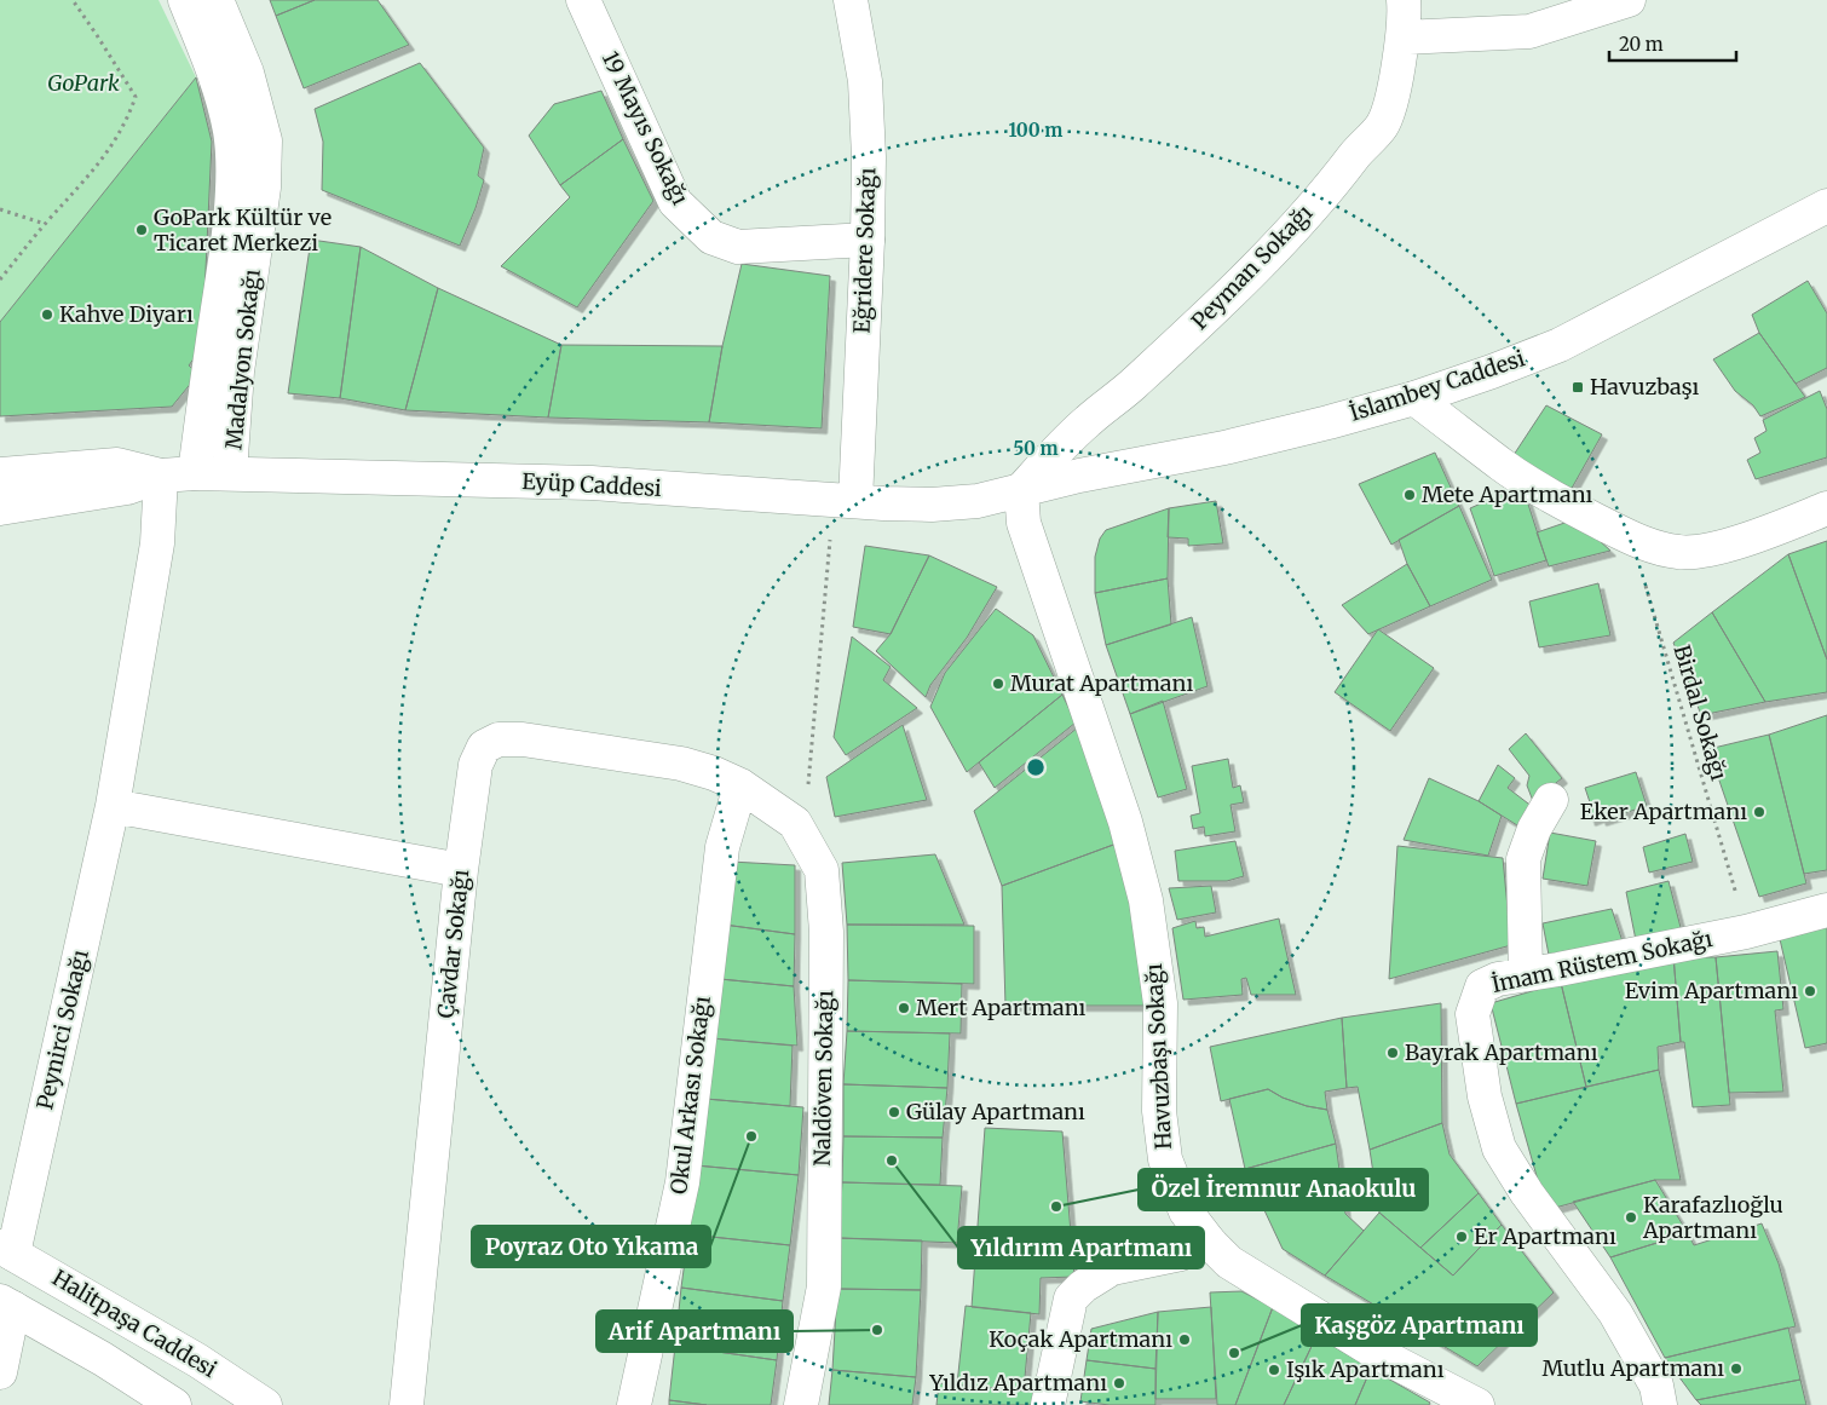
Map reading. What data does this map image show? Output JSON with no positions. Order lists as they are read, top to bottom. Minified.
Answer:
{"streets":{"street":["19 Mayıs Sokağı","Eğridere Sokağı","Peyman Sokağı","Madalyon Sokağı","İslambey Caddesi","Eyüp Caddesi","Çavdar Sokağı","İmam Rüstem Sokağı","Peynirci Sokağı","Havuzbaşı Sokağı","Naldöven Sokağı","Okul Arkası Sokağı","Halitpaşa Caddesi"],"path":["Birdal Sokağı"]},"crossings":[["19 Mayıs Sokağı","Eğridere Sokağı"],["Eğridere Sokağı","Eyüp Caddesi"],["Peyman Sokağı","İslambey Caddesi"],["Peyman Sokağı","Eyüp Caddesi"],["Peyman Sokağı","Havuzbaşı Sokağı"],["Madalyon Sokağı","Eyüp Caddesi"],["İslambey Caddesi","Eyüp Caddesi"],["İslambey Caddesi","Havuzbaşı Sokağı"],["Eyüp Caddesi","Peynirci Sokağı"],["Eyüp Caddesi","Havuzbaşı Sokağı"],["Birdal Sokağı","İmam Rüstem Sokağı"],["Çavdar Sokağı","Naldöven Sokağı"],["Çavdar Sokağı","Okul Arkası Sokağı"],["Peynirci Sokağı","Halitpaşa Caddesi"],["Naldöven Sokağı","Okul Arkası Sokağı"]],"parks":["GoPark"],"places":{"other":["GoPark Kültür ve Ticaret Merkezi","Kahve Diyarı","Mete Apartmanı","Murat Apartmanı","Eker Apartmanı","Evim Apartmanı","Mert Apartmanı","Bayrak Apartmanı","Gülay Apartmanı","Poyraz Oto Yıkama","Yıldırım Apartmanı","Özel İremnur Anaokulu","Karafazlıoğlu Apartmanı","Er Apartmanı","Arif Apartmanı","Koçak Apartmanı","Kaşgöz Apartmanı","Mutlu Apartmanı","Işık Apartmanı","Yıldız Apartmanı"],"transit":["Havuzbaşı"]},"scale_bar":"20 m","rings":["100 m","50 m"]}
